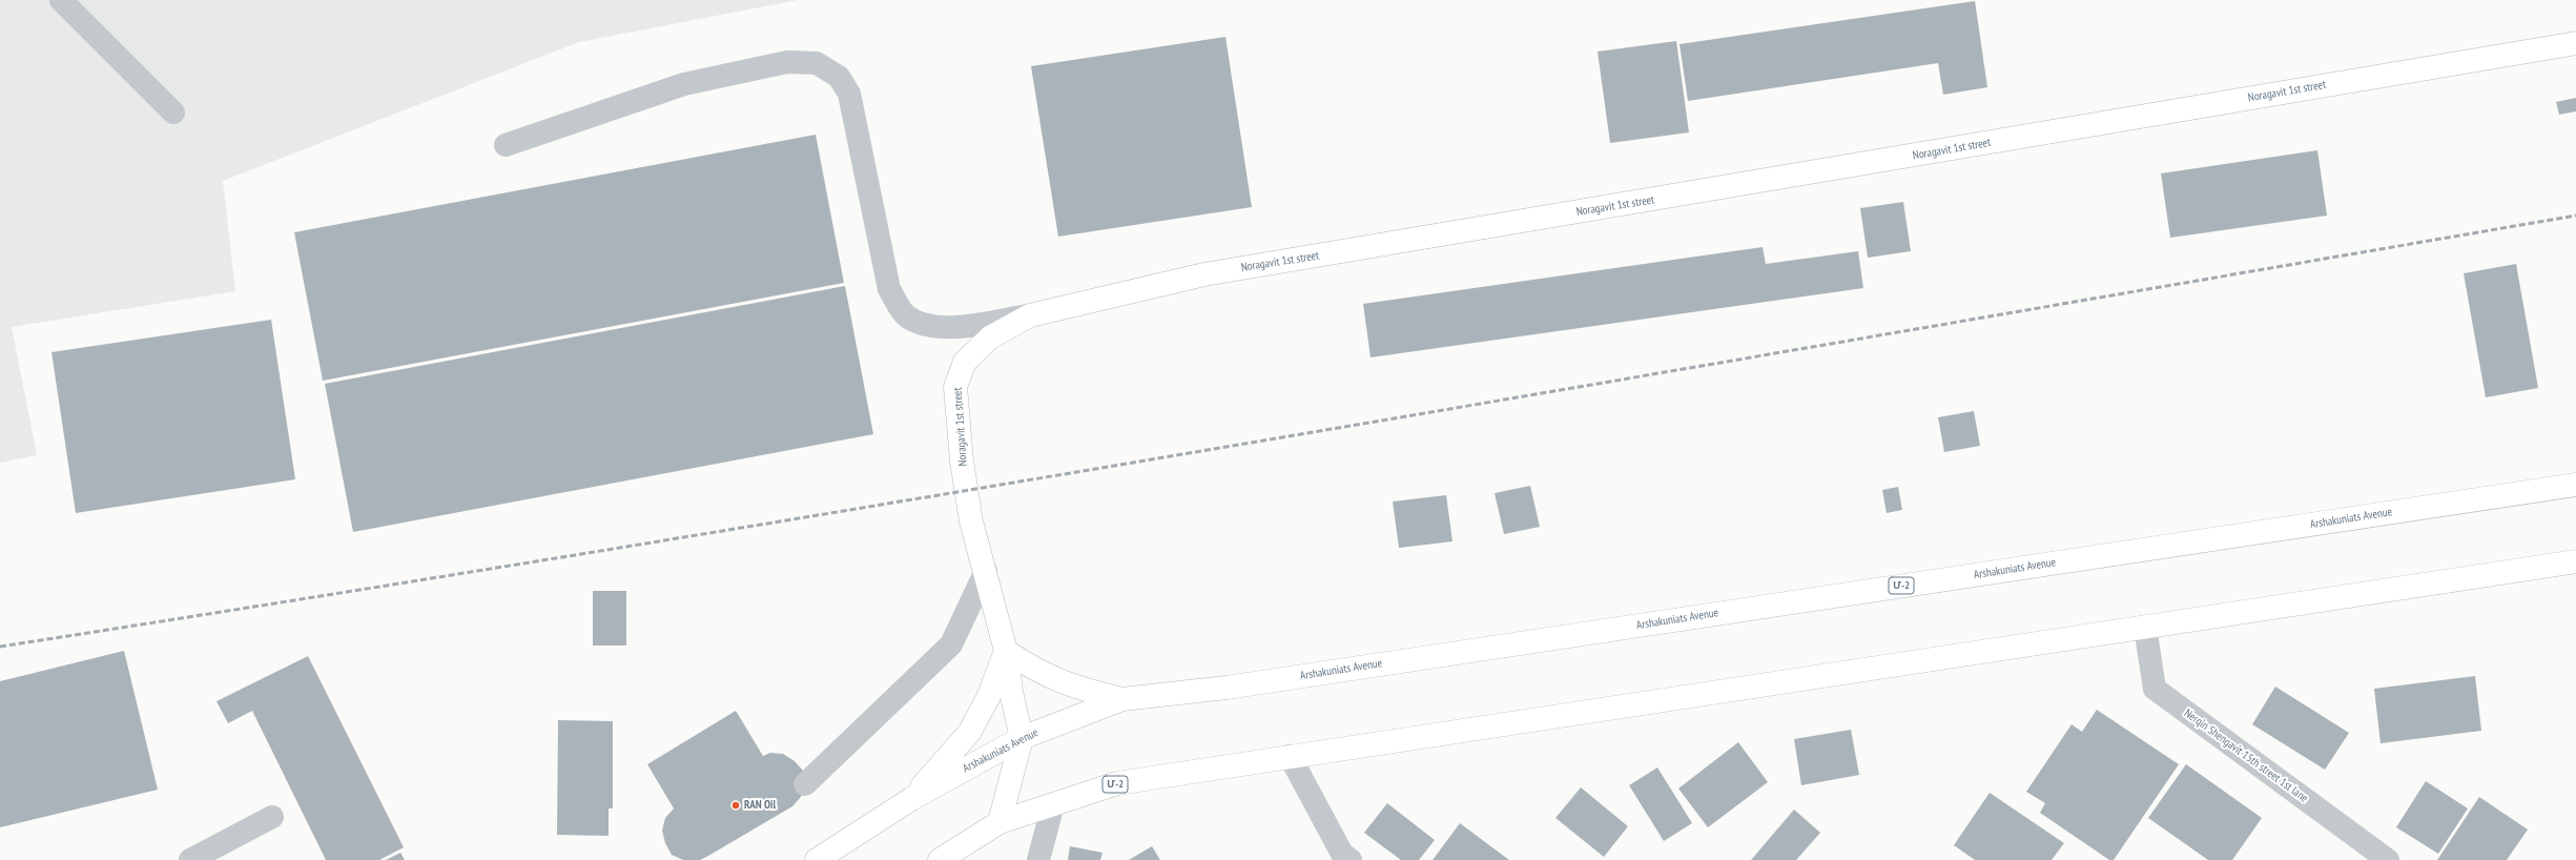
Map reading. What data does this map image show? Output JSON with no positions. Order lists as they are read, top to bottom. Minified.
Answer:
{"streets":{"main road":["Noragavit 1st street","Arshakuniats Avenue","Մ-2"],"street":["Nerqin Shengavit 15th street 1st lane"]},"crossings":[["Noragavit 1st street","Arshakuniats Avenue"],["Մ-2","Nerqin Shengavit 15th street 1st lane"]],"places":["RAN Oil"]}
